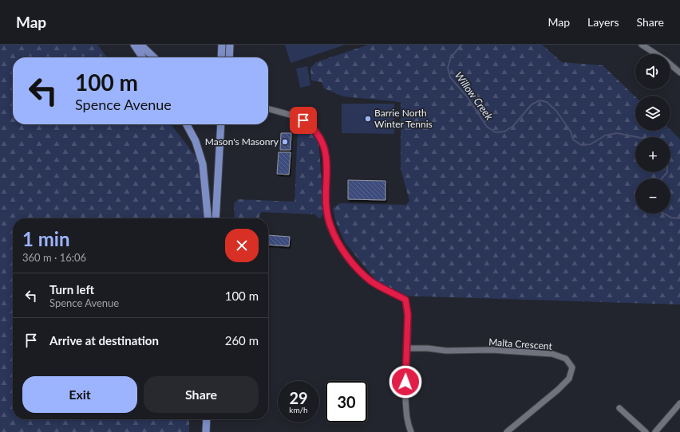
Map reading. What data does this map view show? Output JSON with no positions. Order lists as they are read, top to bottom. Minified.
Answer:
{"streets":{"street":["Malta Crescent"]},"water":["Willow Creek"],"places":["Barrie North Winter Tennis","Mason's Masonry"],"page":{"header":"Map","nav":["Map","Layers","Share"],"map_buttons":["+","−"],"turn":["100 m","Spence Avenue"],"heading":["1 min","360 m · 16:06"],"list":[{"name":"Turn left","note":"Spence Avenue","value":"100 m"},{"name":"Arrive at destination","value":"260 m"}],"buttons":["Exit","Share"],"speed":"29 km/h","limit":"30"}}
